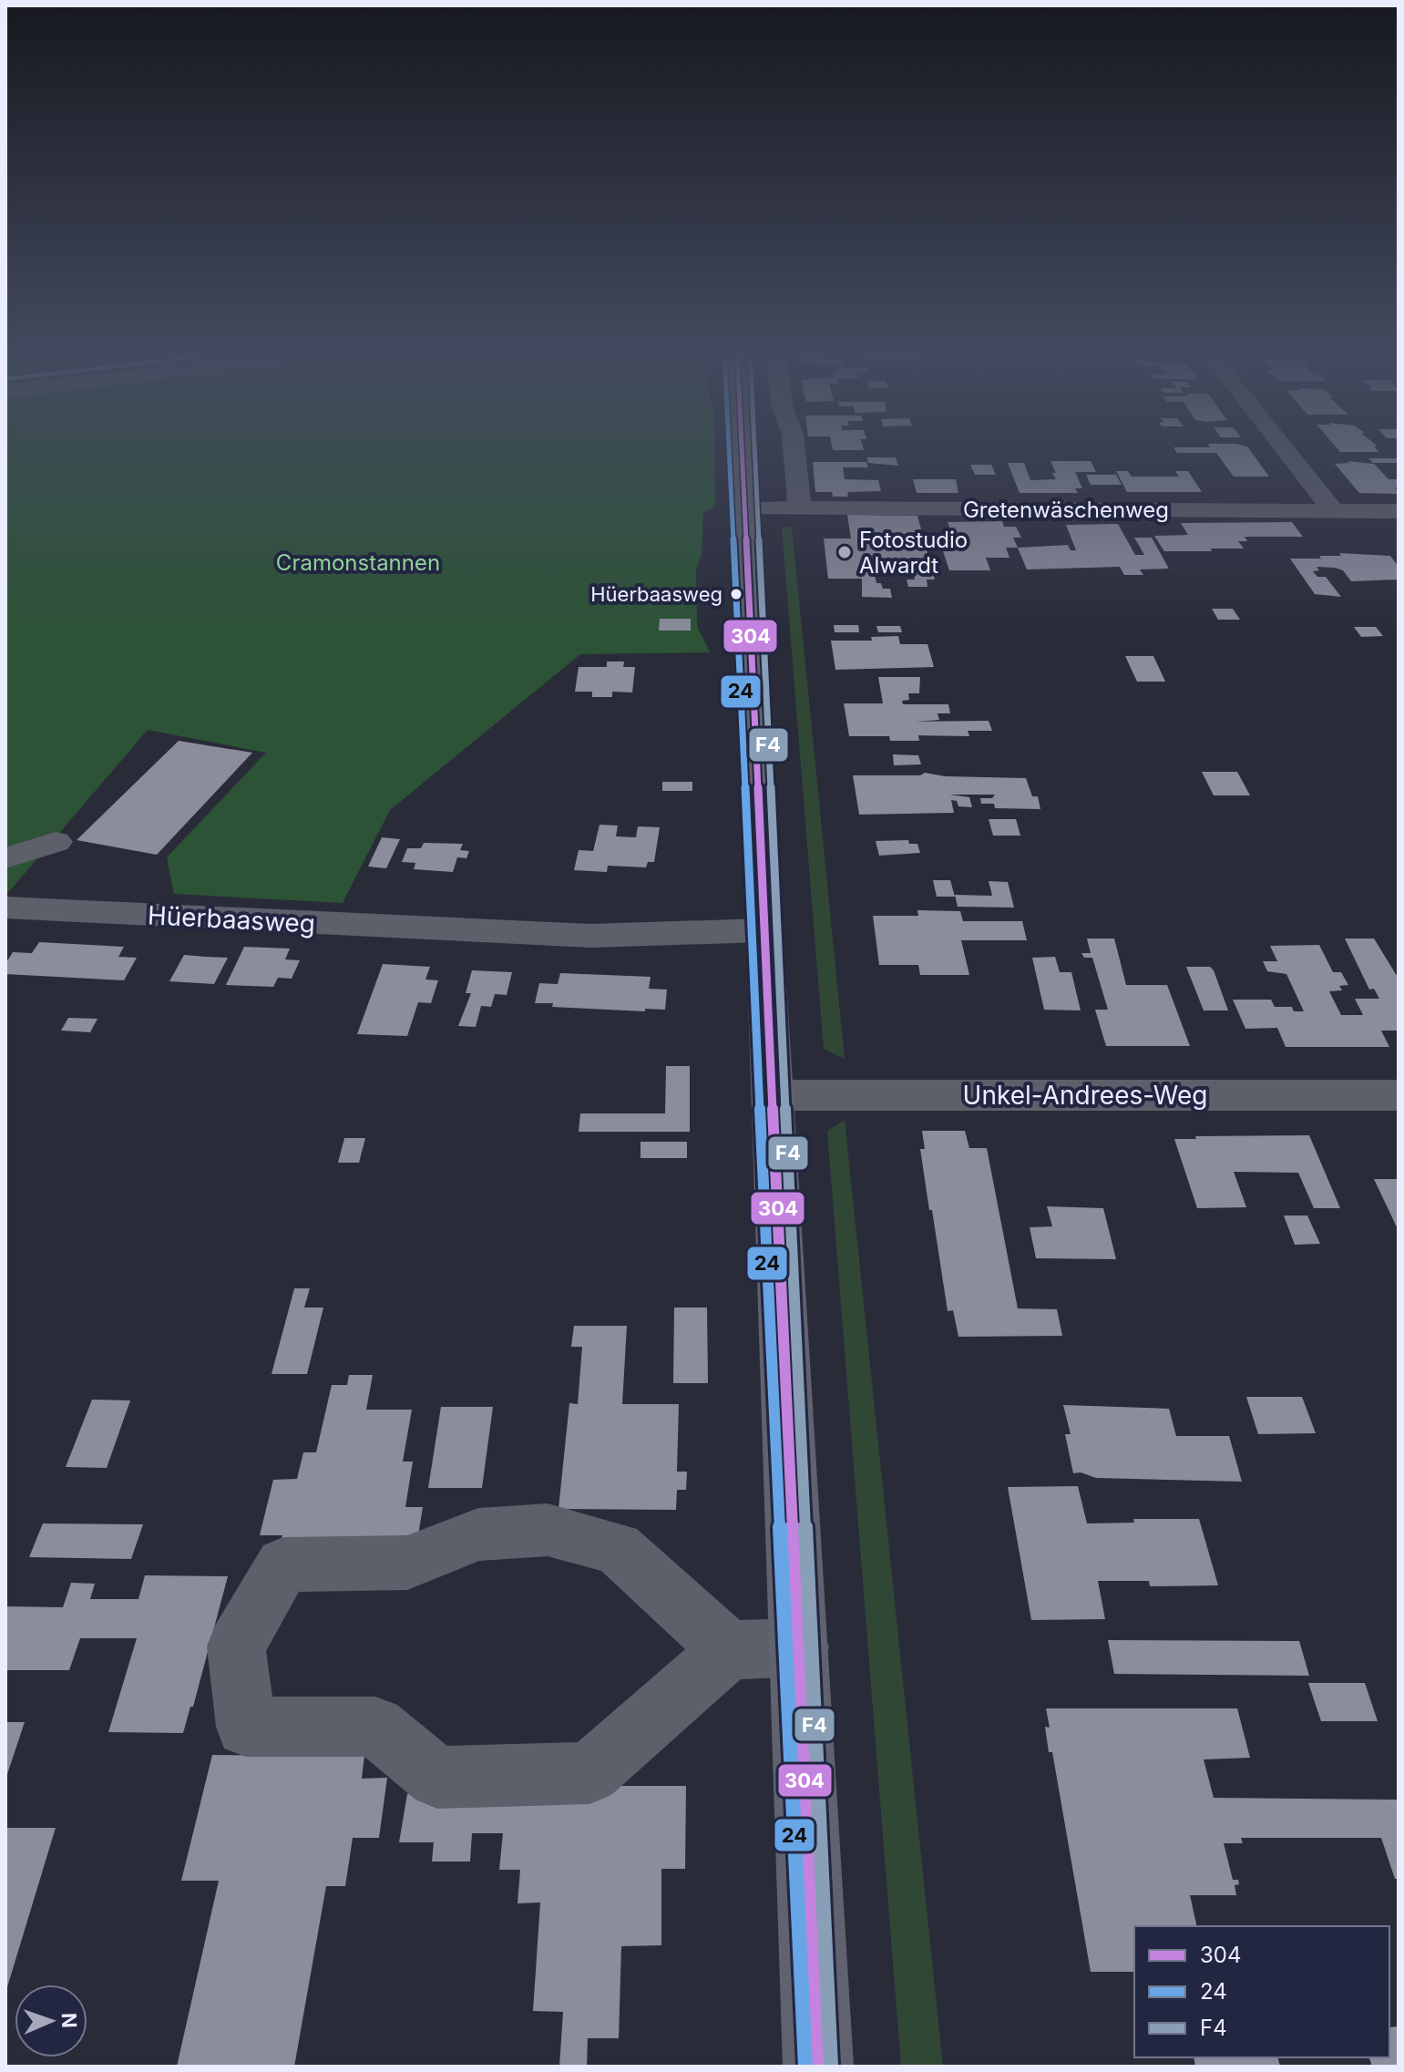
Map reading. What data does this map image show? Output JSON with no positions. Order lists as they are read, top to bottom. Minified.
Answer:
{"streets":{"street":["Gretenwäschenweg","Hüerbaasweg","Unkel-Andrees-Weg"]},"parks":["Cramonstannen"],"places":["Fotostudio Alwardt","Hüerbaasweg"],"lines":["transit line 304","transit line 24","transit line F4"],"legend":["304","24","F4"],"north":"right"}
